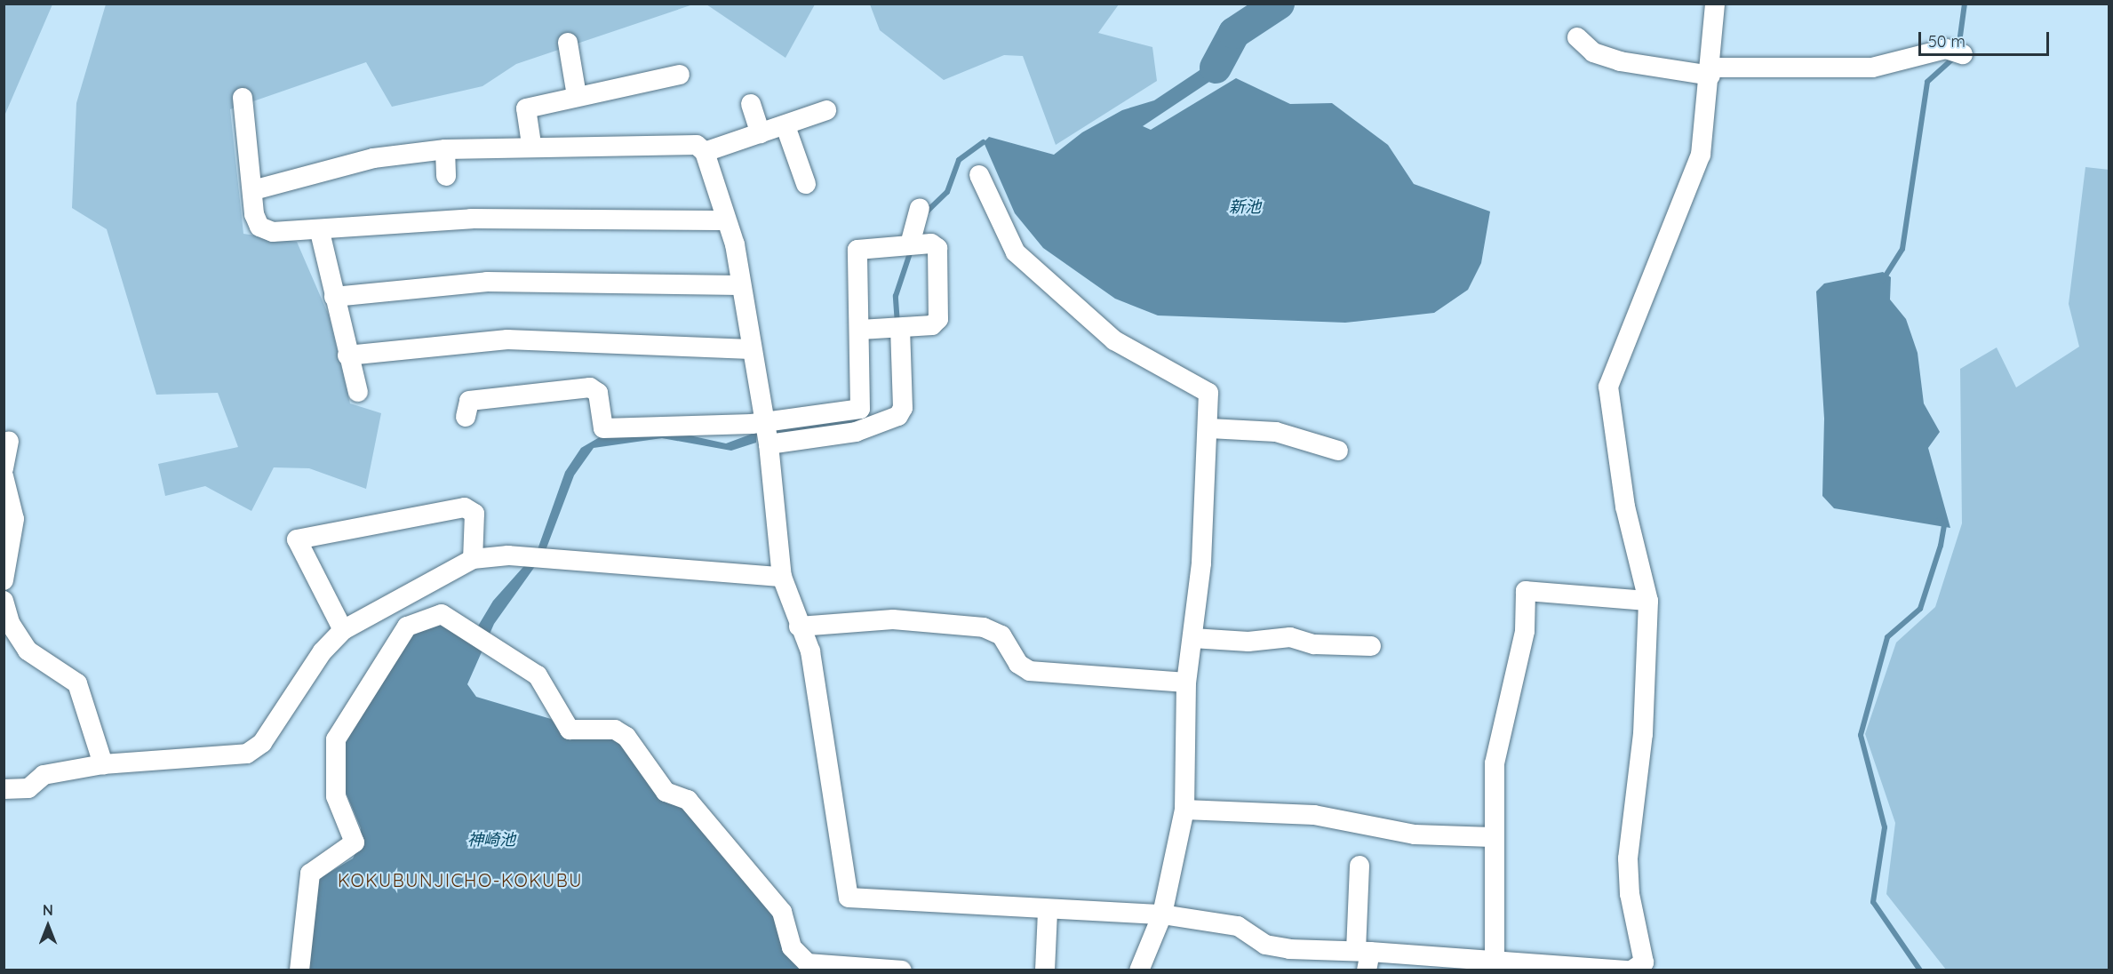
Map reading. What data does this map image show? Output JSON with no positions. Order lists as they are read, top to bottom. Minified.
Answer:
{"districts":["KOKUBUNJICHO-KOKUBU"],"water":["新池","神崎池"],"scale_bar":"50 m","north":"top"}
